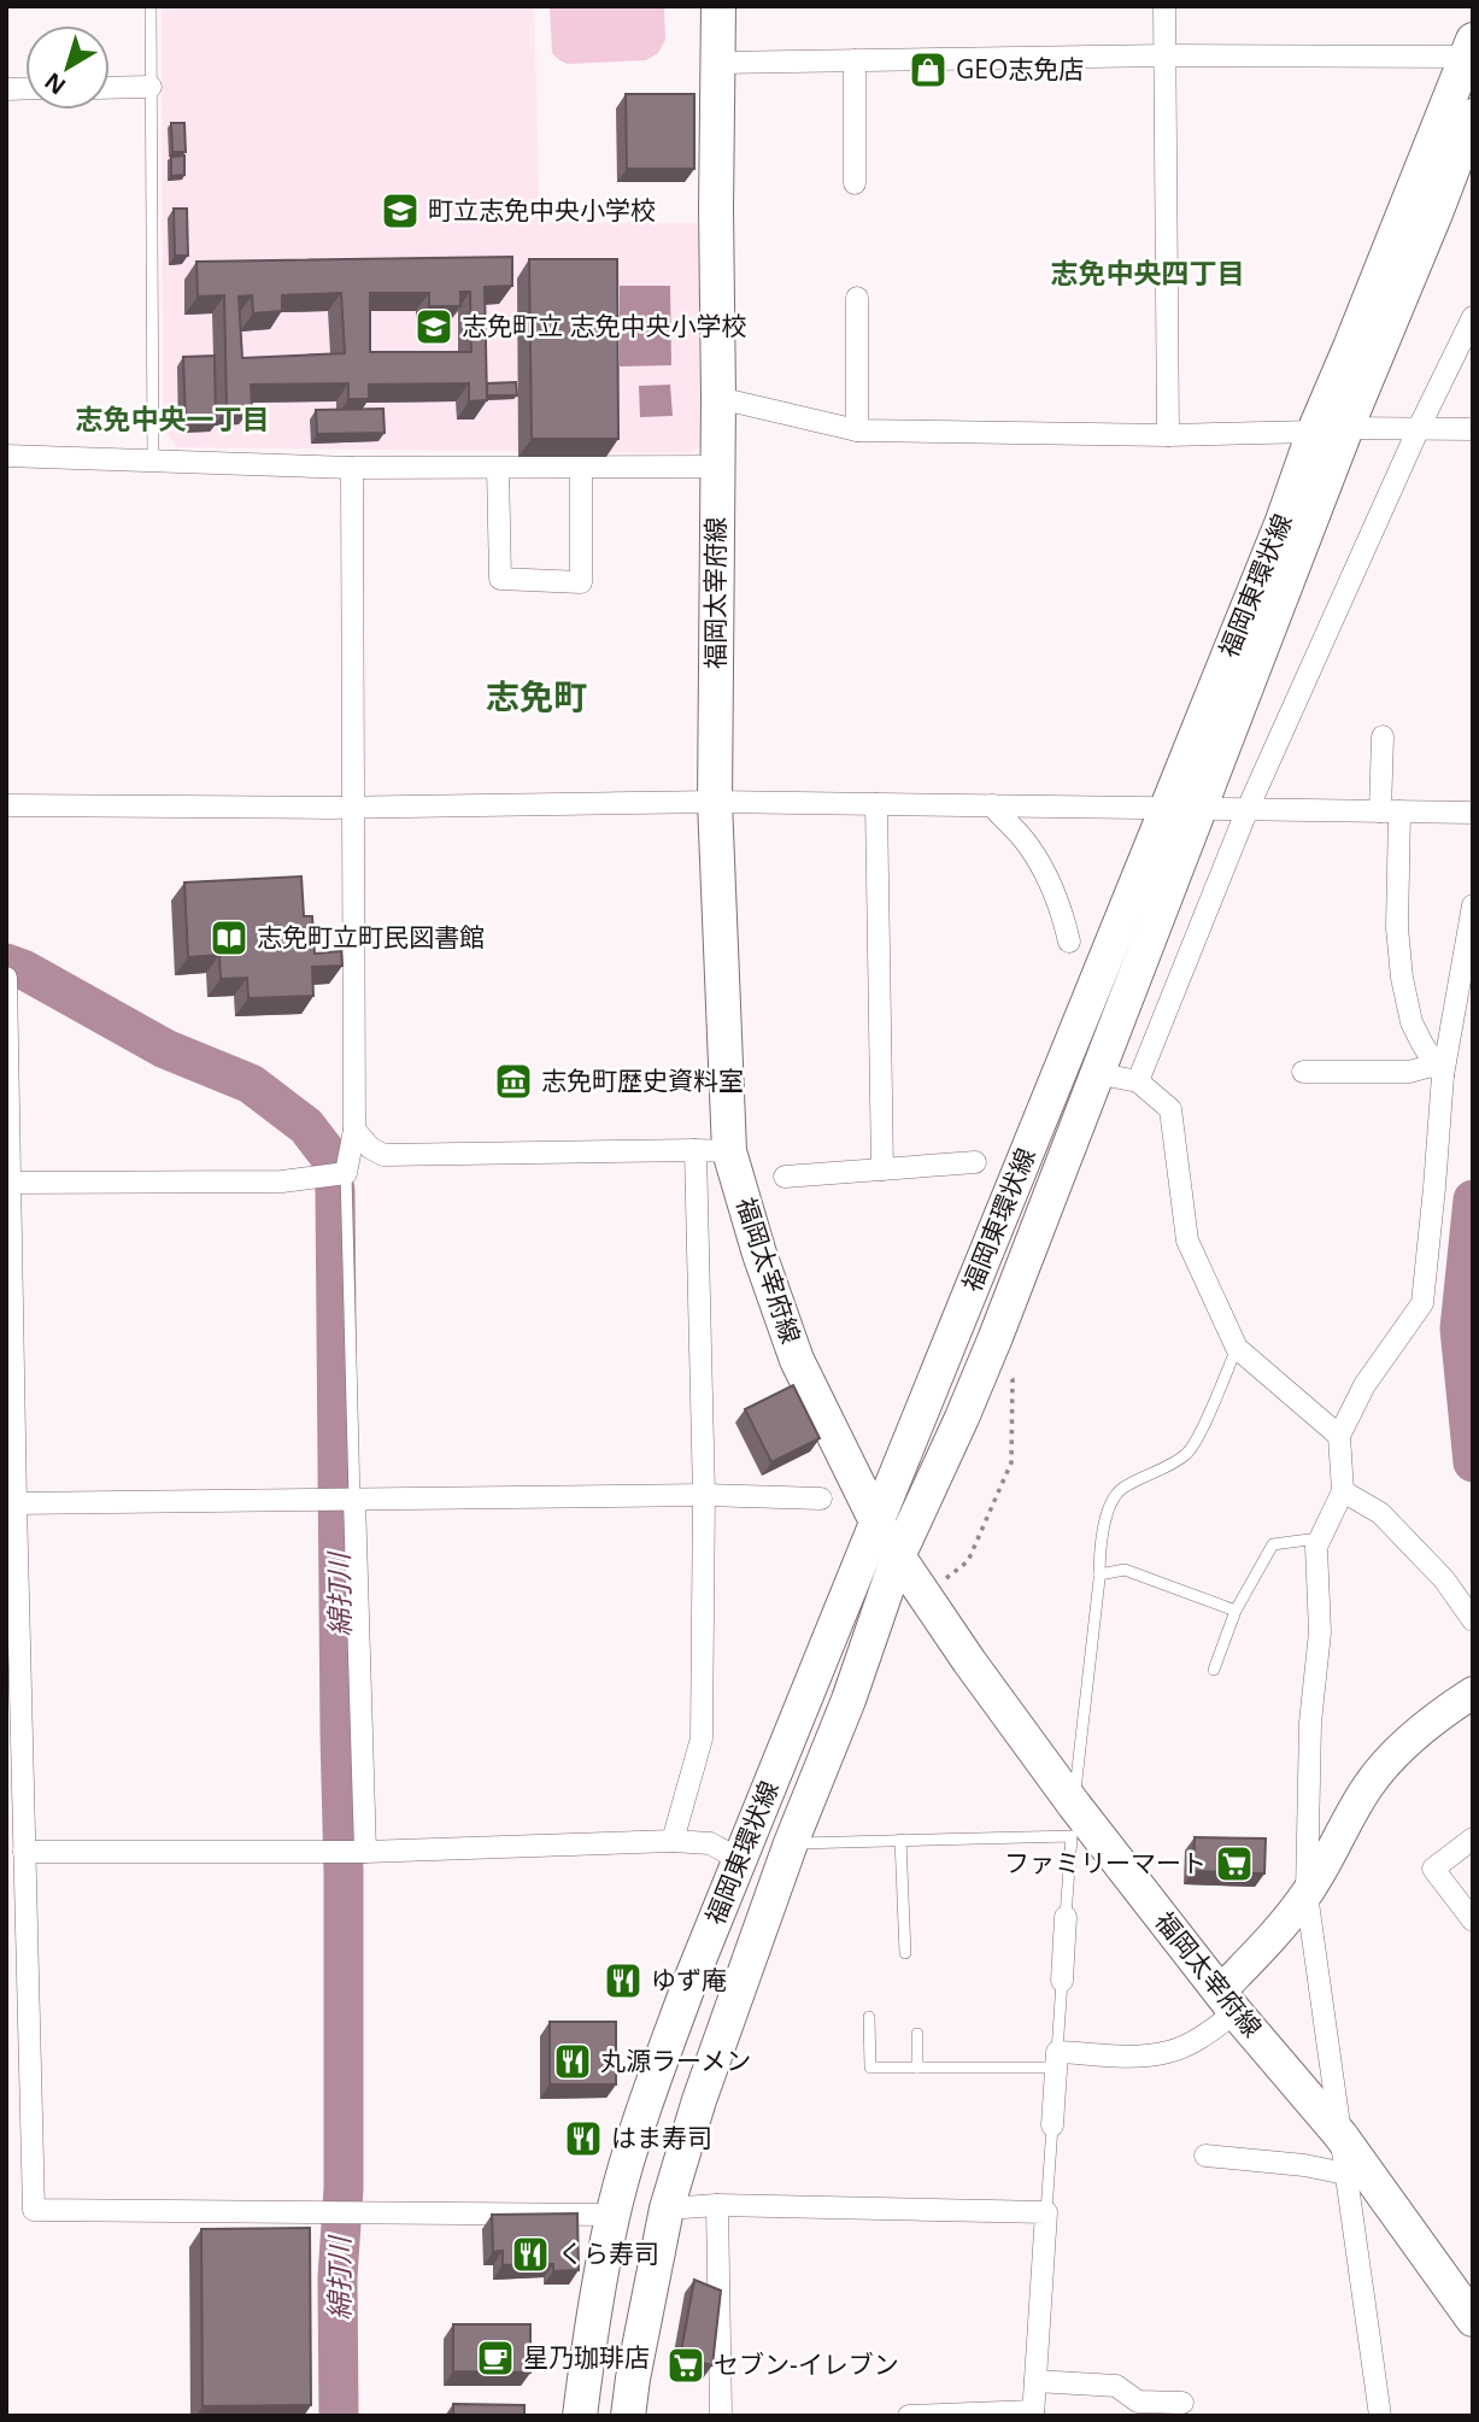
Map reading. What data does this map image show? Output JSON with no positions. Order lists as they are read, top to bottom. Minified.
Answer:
{"streets":{"main road":["福岡東環状線","福岡太宰府線"]},"crossings":[["福岡東環状線","福岡太宰府線"]],"districts":["志免中央四丁目","志免中央一丁目","志免町"],"water":["綿打川"],"places":{"shop":["GEO志免店"],"school or university":["町立志免中央小学校","志免町立 志免中央小学校"],"library":["志免町立町民図書館"],"museum":["志免町歴史資料室"],"supermarket":["ファミリーマート","セブン-イレブン"],"restaurant":["ゆず庵","丸源ラーメン","はま寿司","くら寿司"],"cafe":["星乃珈琲店"]},"north":"bottom left"}
